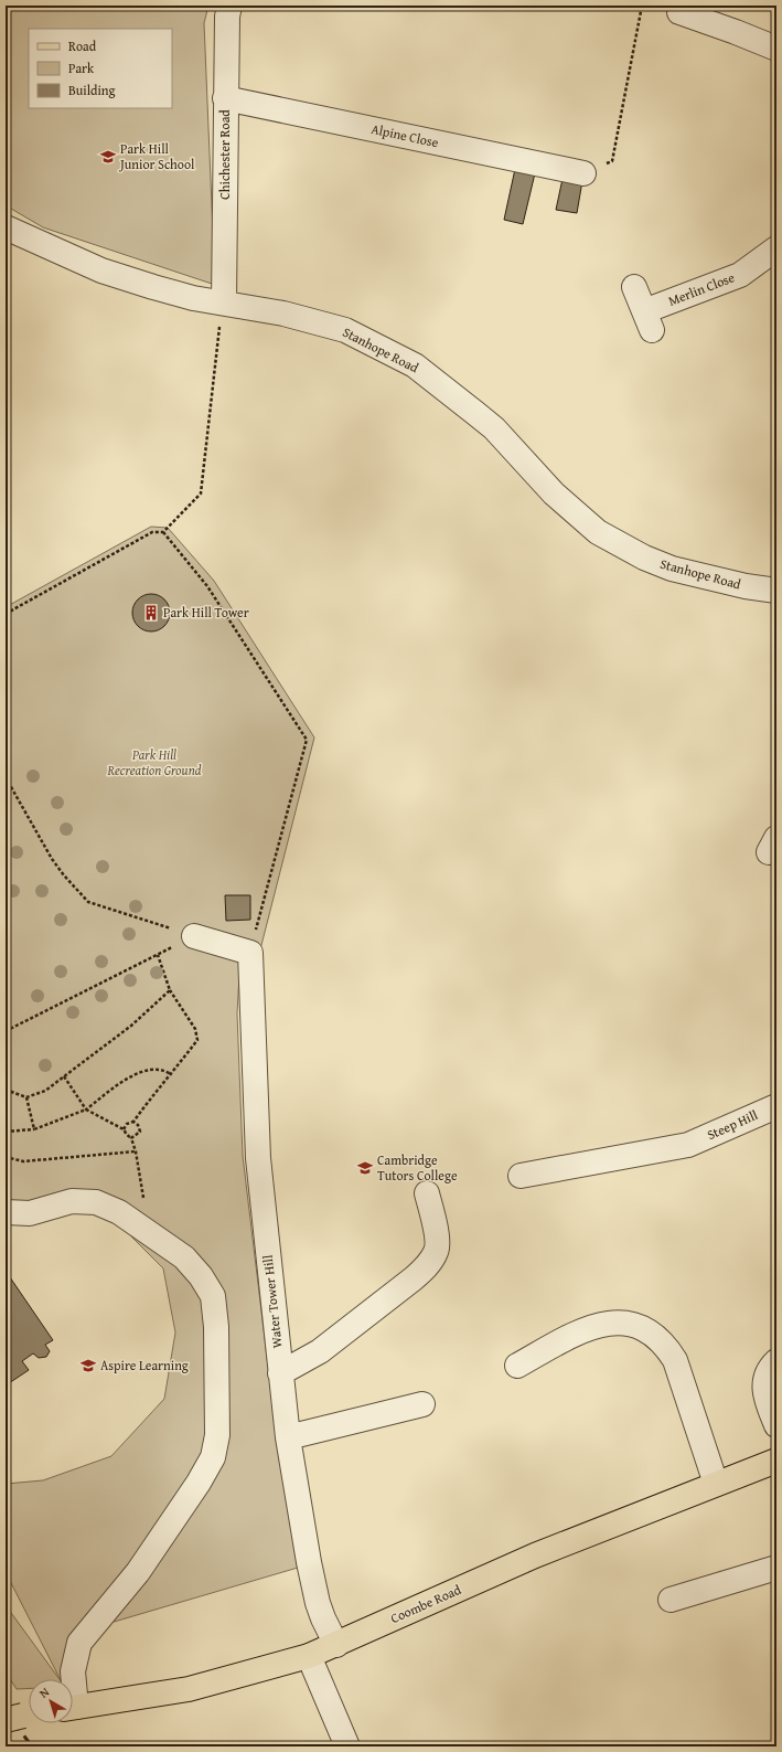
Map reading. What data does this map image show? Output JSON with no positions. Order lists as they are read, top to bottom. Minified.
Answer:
{"streets":{"main road":["Coombe Road"],"street":["Alpine Close","Chichester Road","Merlin Close","Stanhope Road","Steep Hill","Water Tower Hill"]},"crossings":[["Alpine Close","Chichester Road"],["Chichester Road","Stanhope Road"],["Water Tower Hill","Coombe Road"]],"parks":["Park Hill Recreation Ground"],"places":{"school or university":["Park Hill Junior School","Cambridge Tutors College","Aspire Learning"],"building":["Park Hill Tower"]},"legend":["Road","Park","Building"],"north":"top left"}
